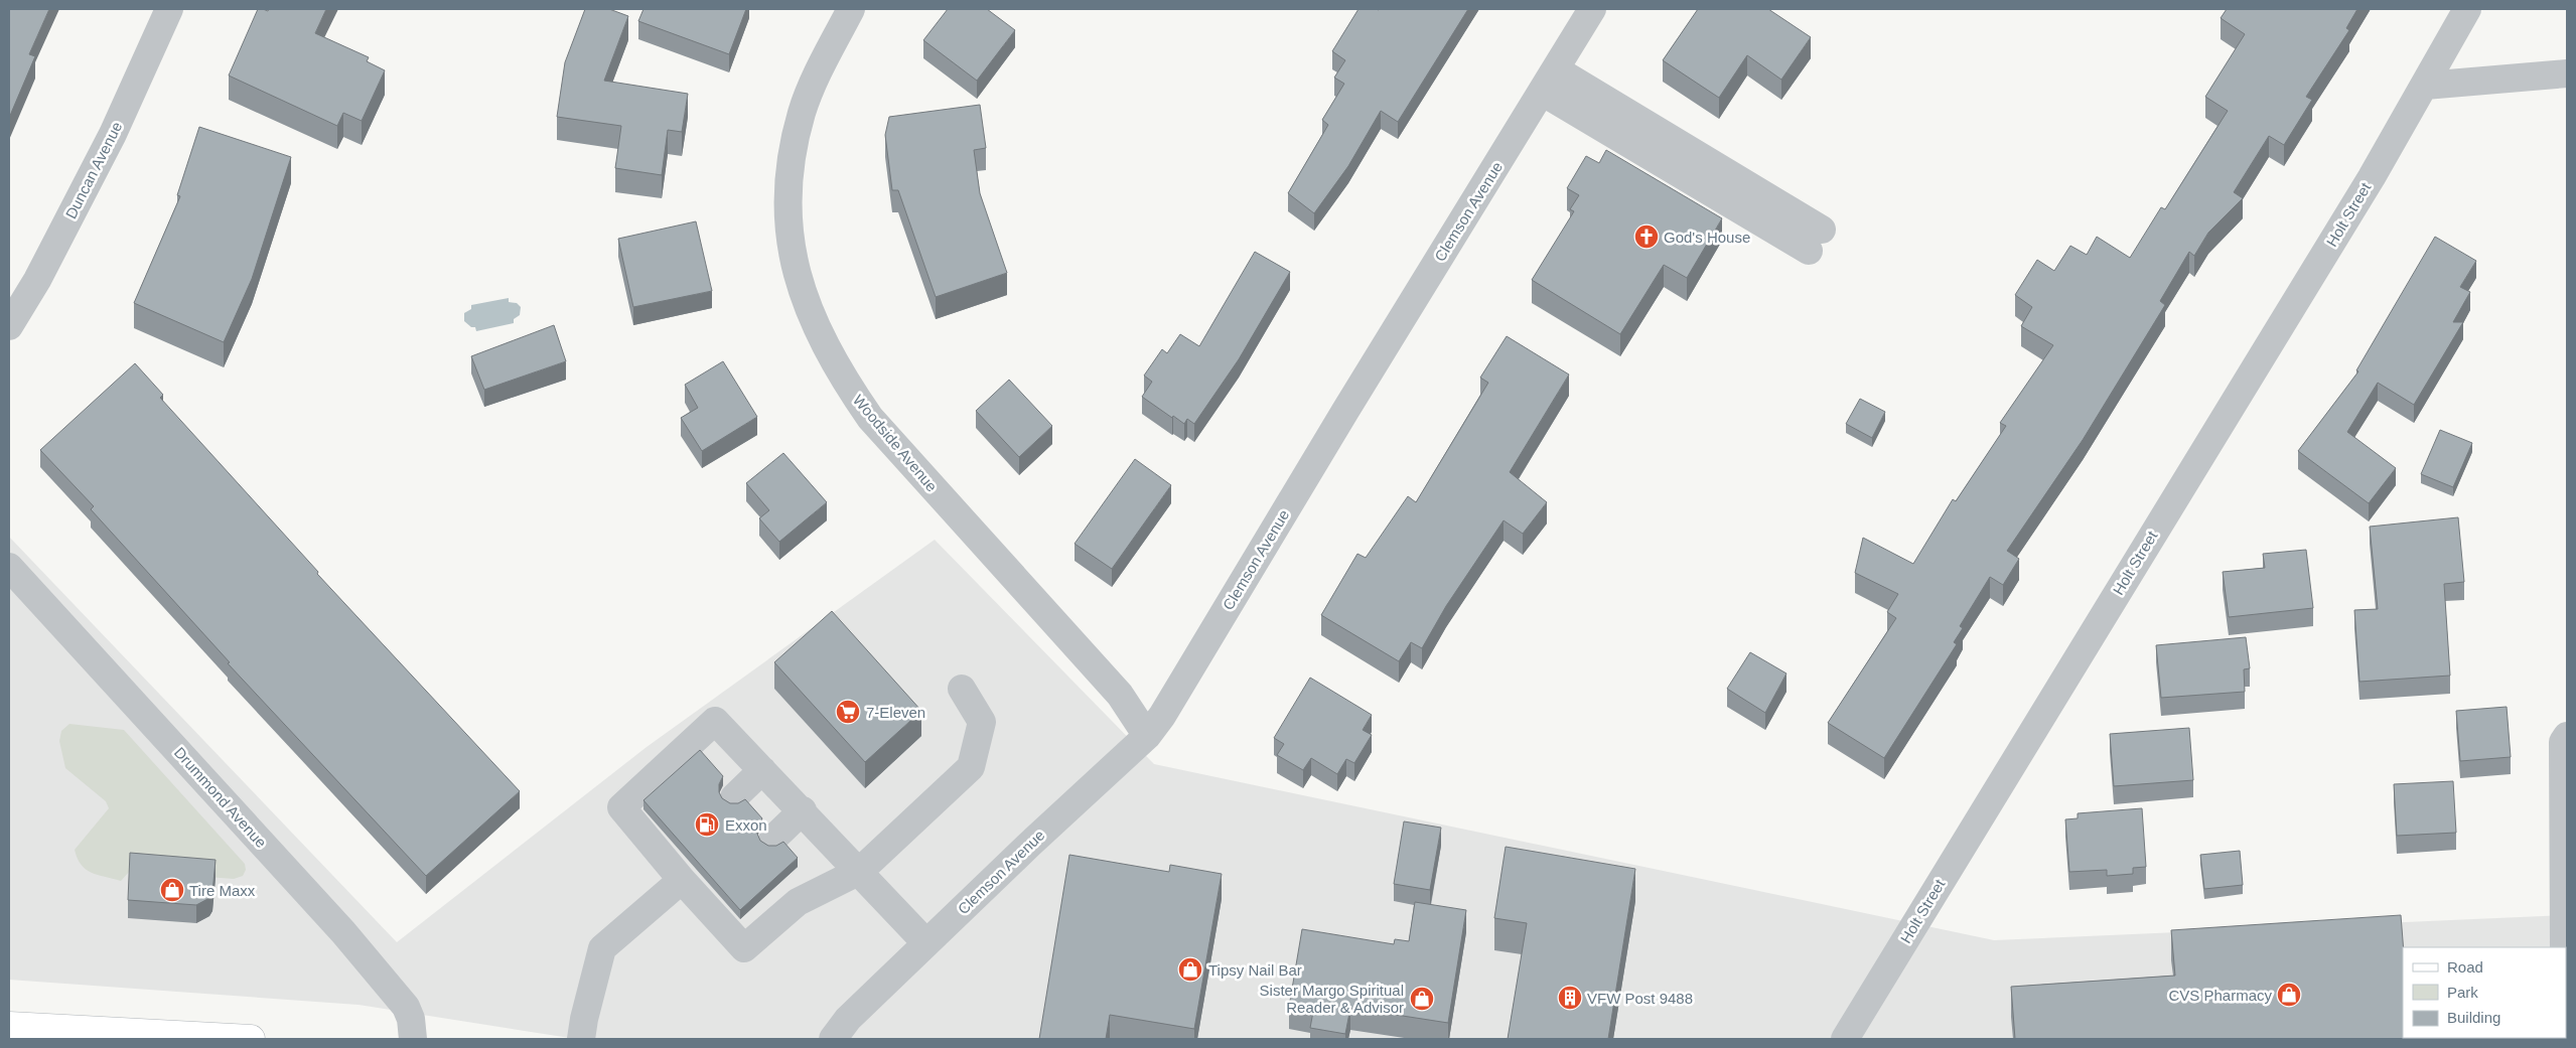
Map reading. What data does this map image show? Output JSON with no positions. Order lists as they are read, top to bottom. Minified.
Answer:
{"streets":{"street":["Duncan Avenue","Clemson Avenue","Holt Street","Woodside Avenue","Drummond Avenue"]},"crossings":[["Clemson Avenue","Woodside Avenue"]],"places":{"church":["God's House"],"supermarket":["7-Eleven"],"fuel station":["Exxon"],"shop":["Tire Maxx","Tipsy Nail Bar","CVS Pharmacy","Sister Margo Spiritual Reader & Advisor"],"building":["VFW Post 9488"]},"legend":["Road","Park","Building"]}
